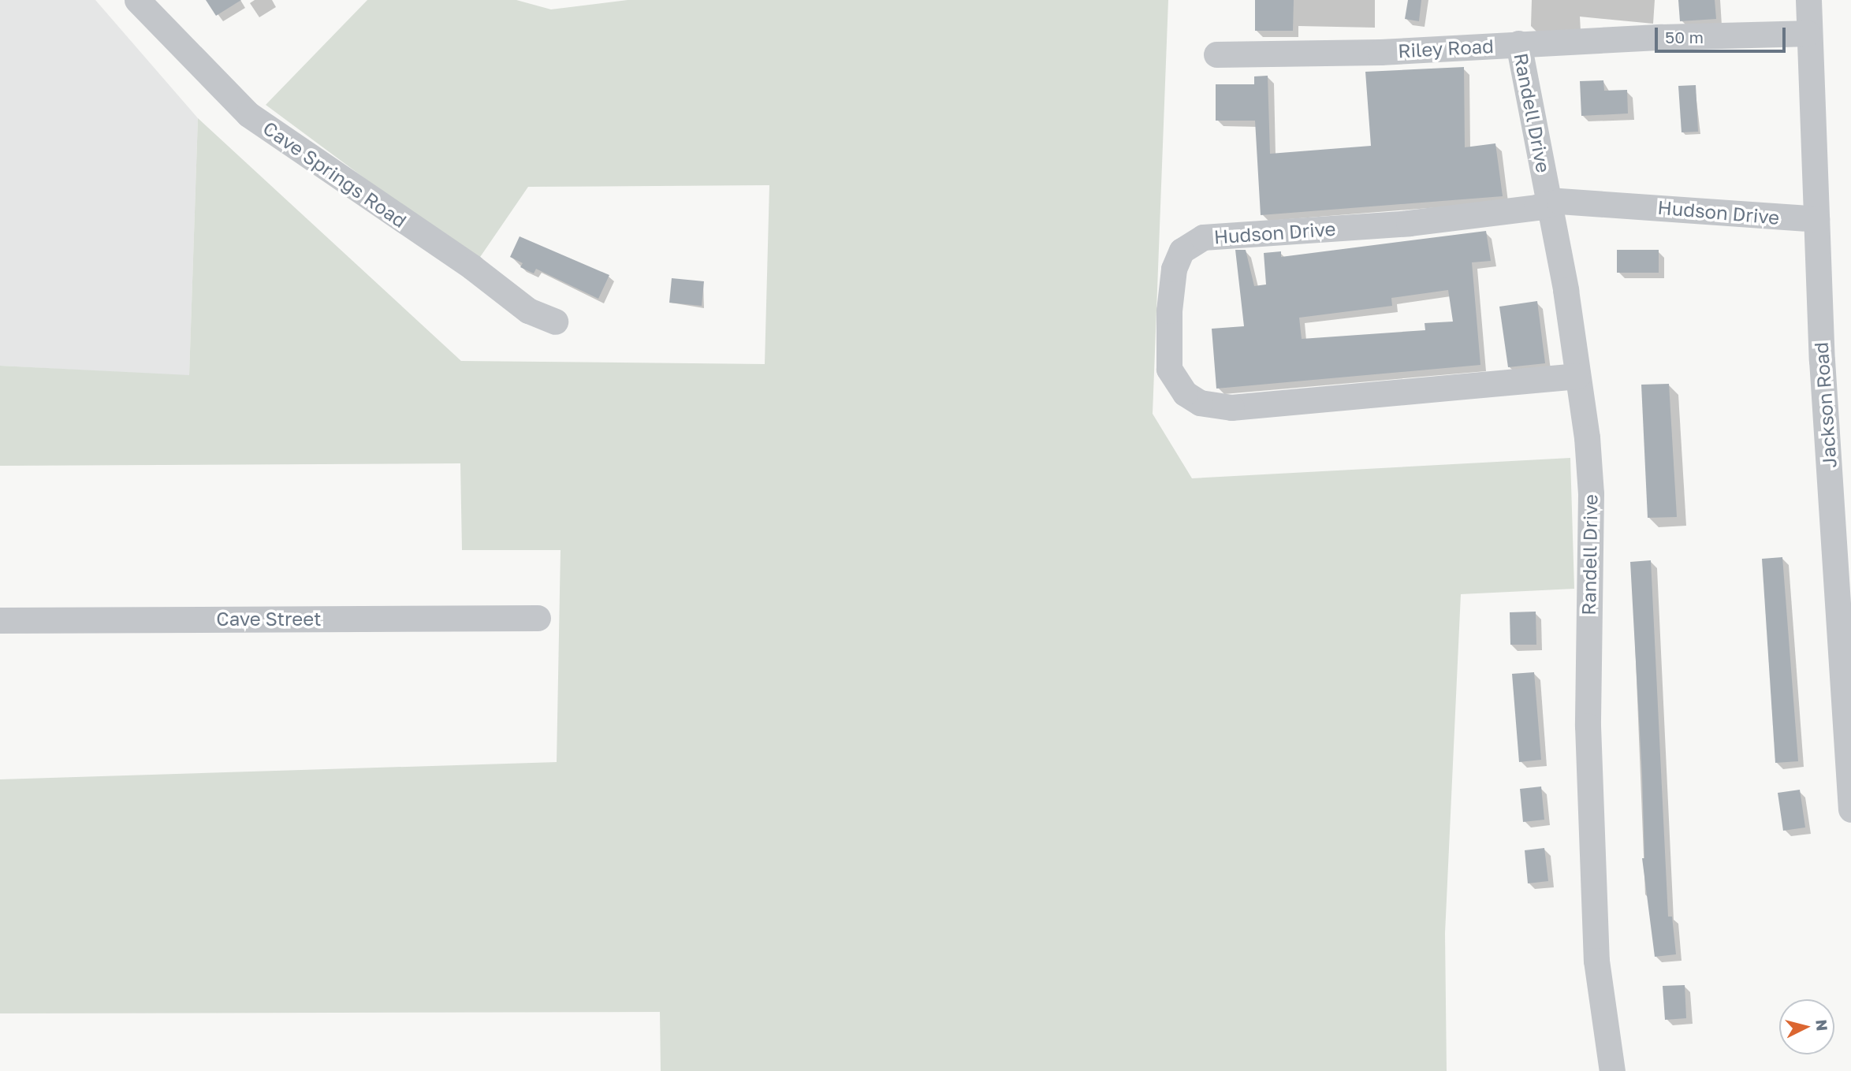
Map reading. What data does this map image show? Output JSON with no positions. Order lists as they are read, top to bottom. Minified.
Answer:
{"streets":{"street":["Riley Road","Randell Drive","Cave Springs Road","Hudson Drive","Jackson Road","Cave Street"]},"crossings":[["Riley Road","Randell Drive"],["Riley Road","Jackson Road"],["Randell Drive","Hudson Drive"],["Hudson Drive","Jackson Road"]],"scale_bar":"50 m","north":"right"}
